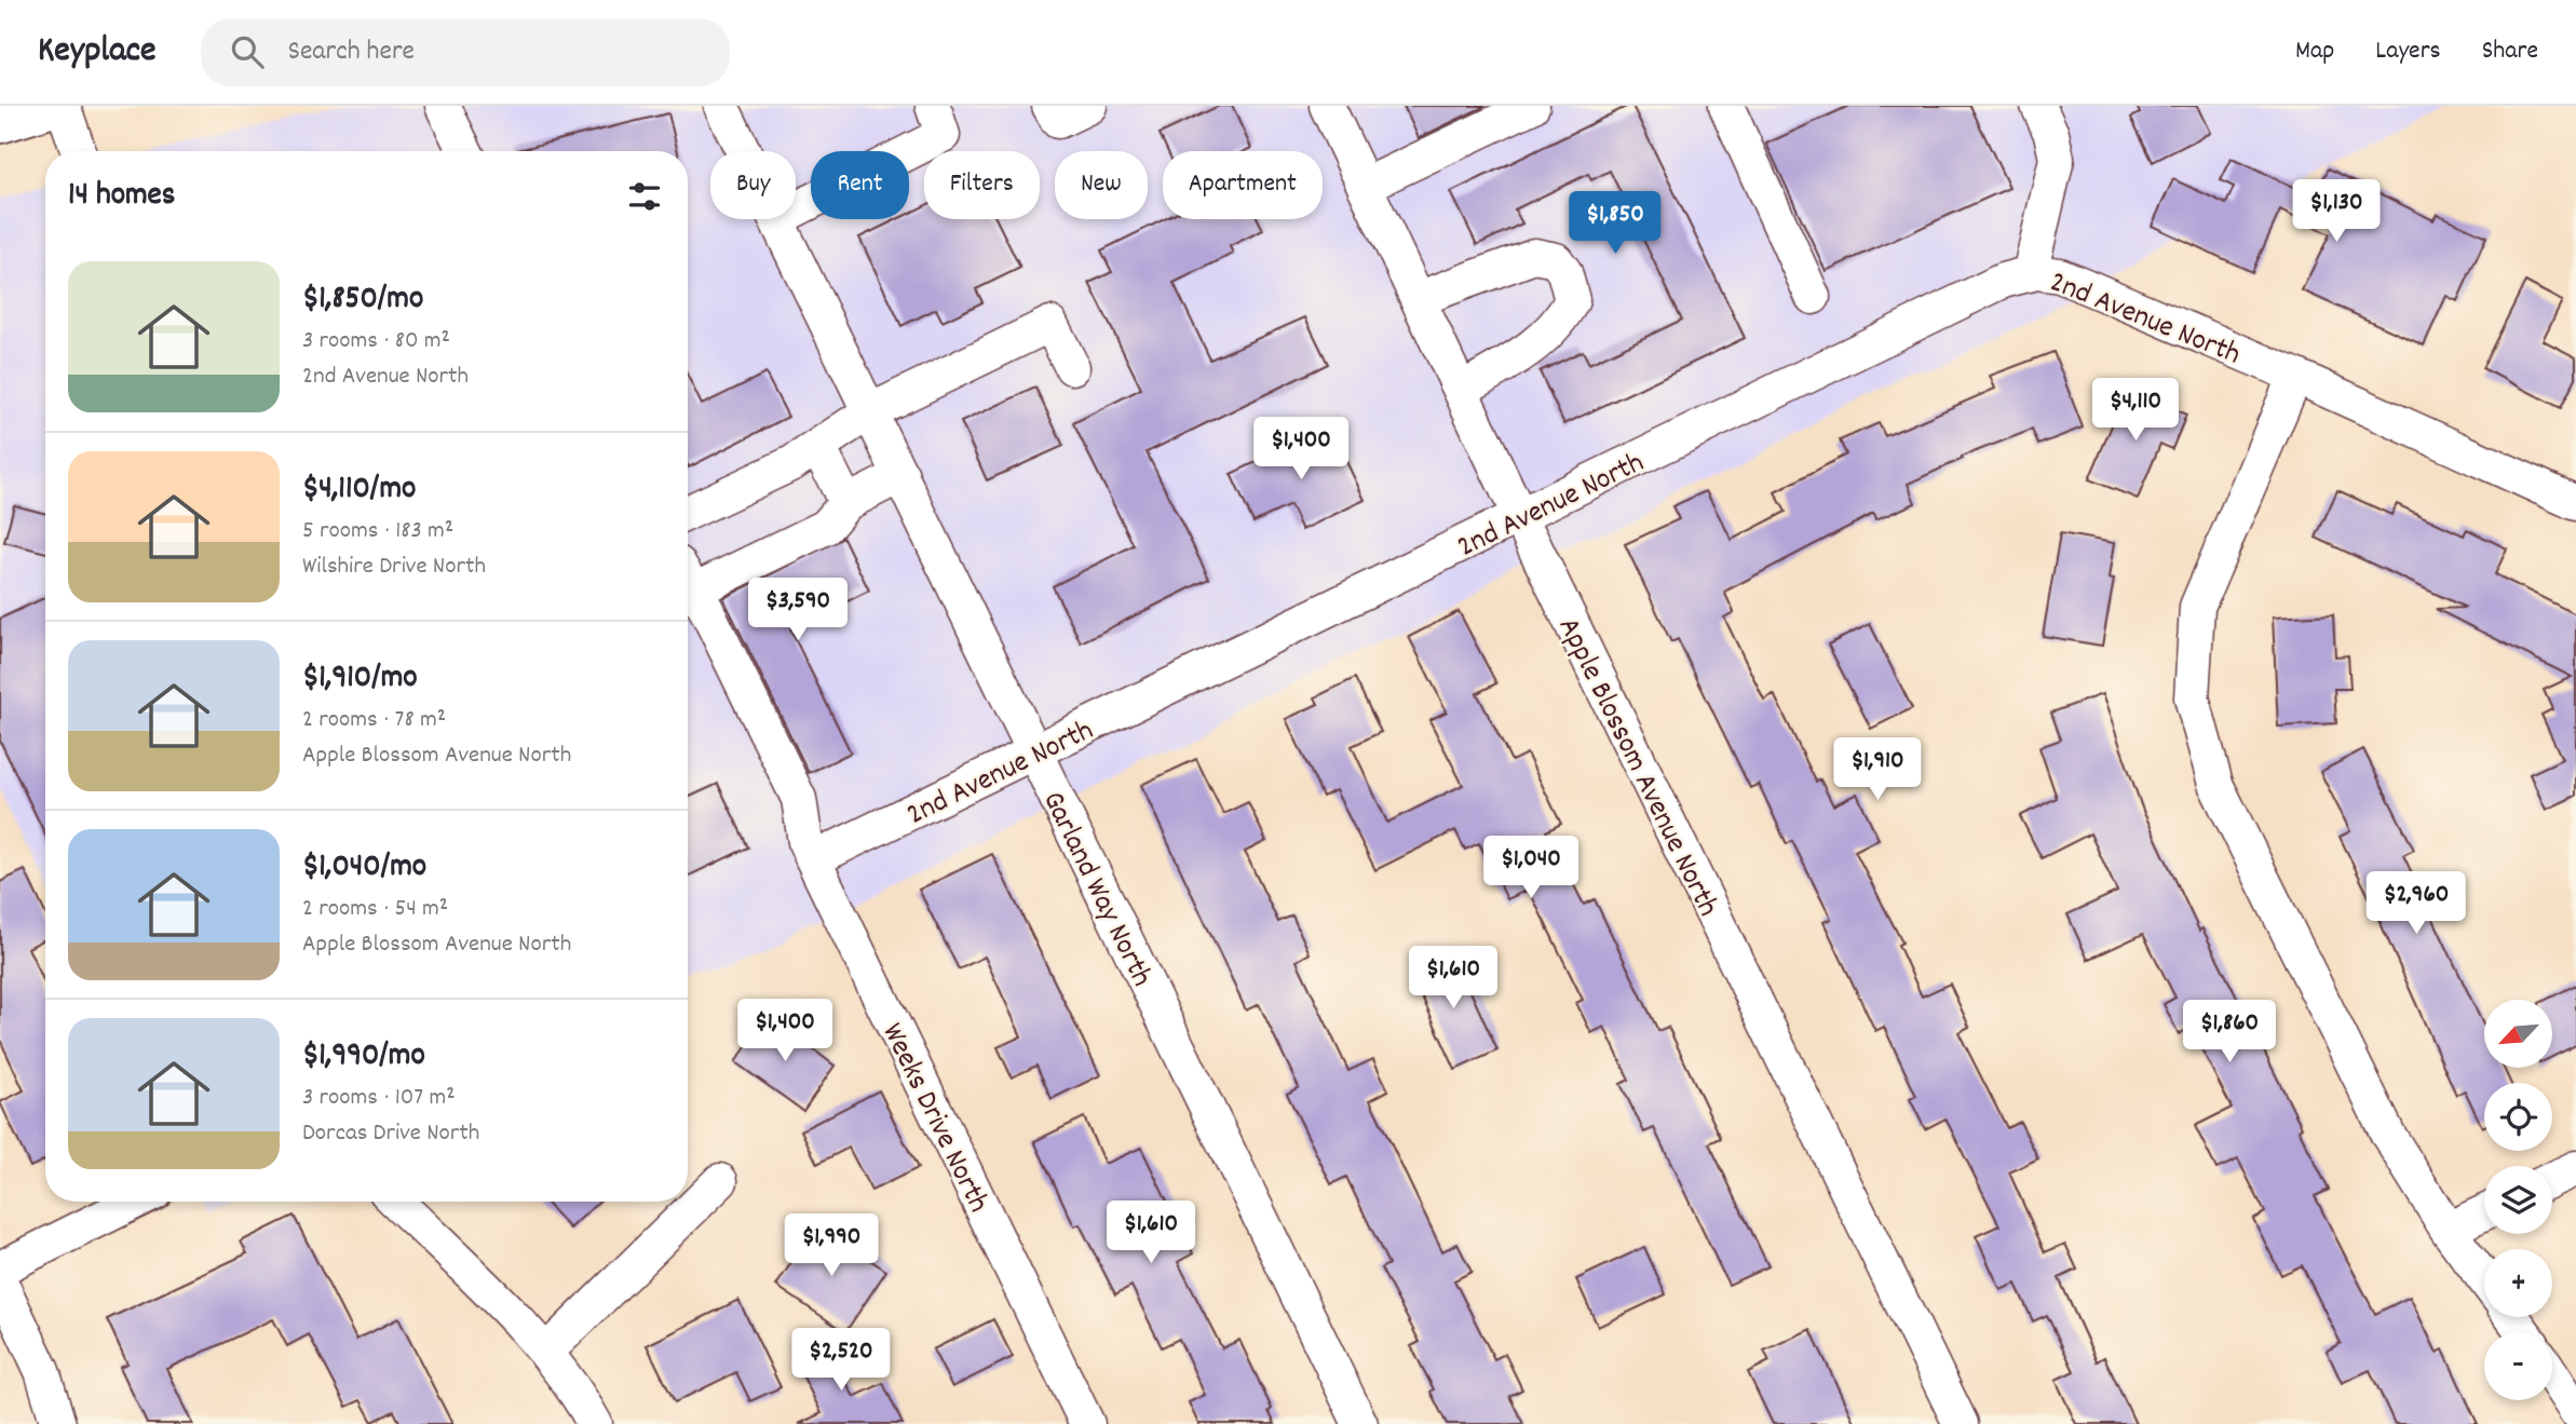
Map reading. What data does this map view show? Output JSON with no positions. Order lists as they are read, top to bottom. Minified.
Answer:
{"streets":{"street":["2nd Avenue North","Apple Blossom Avenue North","Garland Way North","Weeks Drive North"]},"crossings":[["2nd Avenue North","Apple Blossom Avenue North"],["2nd Avenue North","Garland Way North"],["2nd Avenue North","Weeks Drive North"]],"north":"bottom left","page":{"header":"Keyplace","search":"Search here","nav":["Map","Layers","Share"],"chip":["Buy","Rent","Filters","New","Apartment"],"heading":"14 homes","price":["$1,130","$1,850","$4,110","$1,400","$3,590","$1,910","$1,040","$2,960","$1,610","$1,400","$1,860","$1,610","$1,990","$2,520"],"list":[{"name":"$1,850/mo","note":"3 rooms · 80 m² · 2nd Avenue North"},{"name":"$4,110/mo","note":"5 rooms · 183 m² · Wilshire Drive North"},{"name":"$1,910/mo","note":"2 rooms · 78 m² · Apple Blossom Avenue North"},{"name":"$1,040/mo","note":"2 rooms · 54 m² · Apple Blossom Avenue North"},{"name":"$1,990/mo","note":"3 rooms · 107 m² · Dorcas Drive North"}],"map_buttons":["+","−"]}}
